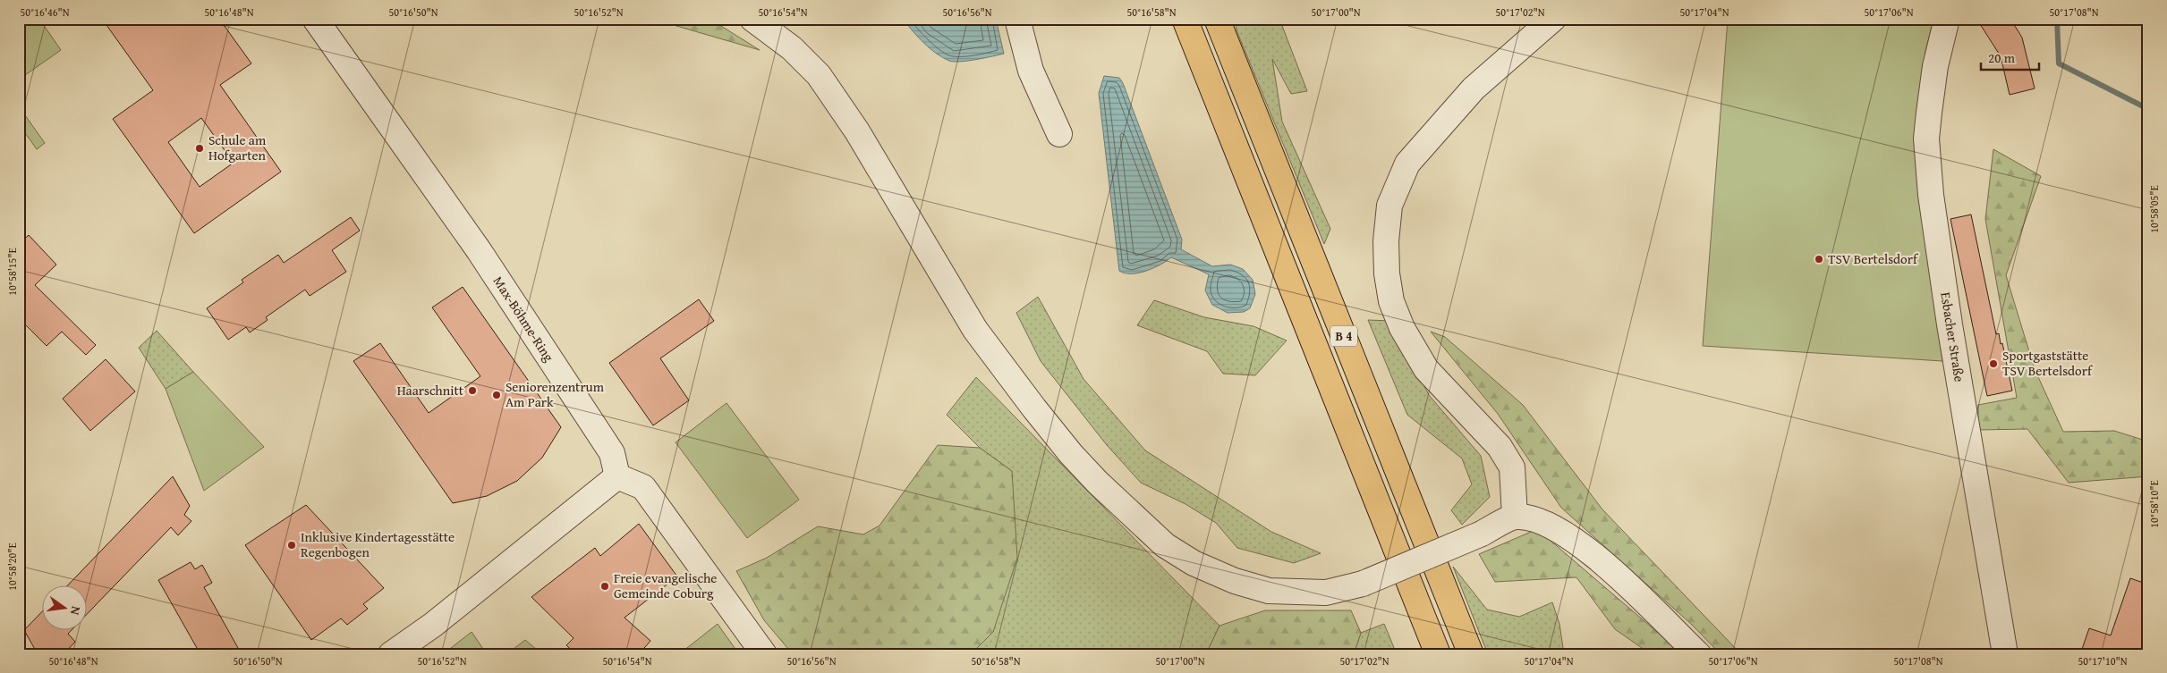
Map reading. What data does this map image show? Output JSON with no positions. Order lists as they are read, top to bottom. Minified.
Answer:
{"streets":{"highway":["B 4"],"street":["Max-Böhme-Ring","Esbacher Straße"]},"places":["Schule am Hofgarten","TSV Bertelsdorf","Sportgaststätte TSV Bertelsdorf","Haarschnitt","Seniorenzentrum Am Park","Inklusive Kindertagesstätte Regenbogen","Freie evangelische Gemeinde Coburg"],"scale_bar":"20 m","north":"right","coordinates":["50°16'46\"N","50°16'48\"N","50°16'50\"N","50°16'52\"N","50°16'54\"N","50°16'56\"N","50°16'58\"N","50°17'00\"N","50°17'02\"N","50°17'04\"N","50°17'06\"N","50°17'08\"N","10°58'05\"E","10°58'15\"E","10°58'10\"E","10°58'20\"E","50°17'10\"N"]}
